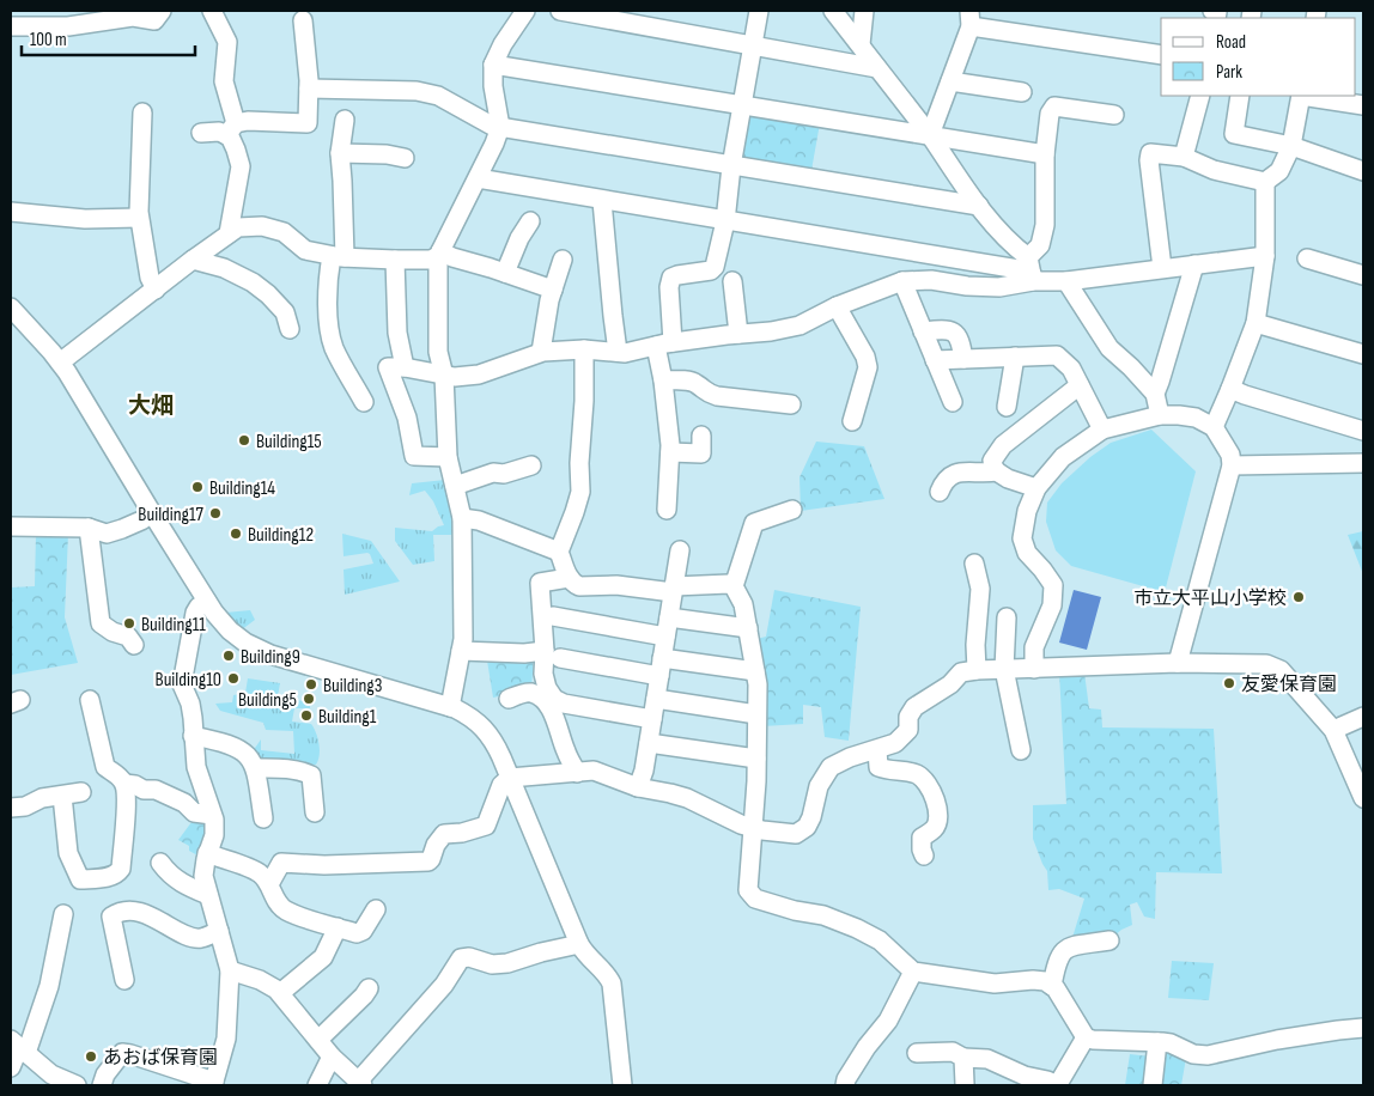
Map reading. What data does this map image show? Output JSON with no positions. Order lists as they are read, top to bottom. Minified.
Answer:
{"districts":["大畑"],"places":["Building15","Building14","Building17","Building12","市立大平山小学校","Building11","Building9","Building10","友愛保育園","Building3","Building5","Building1","あおば保育園"],"legend":["Road","Park"],"scale_bar":"100 m"}
